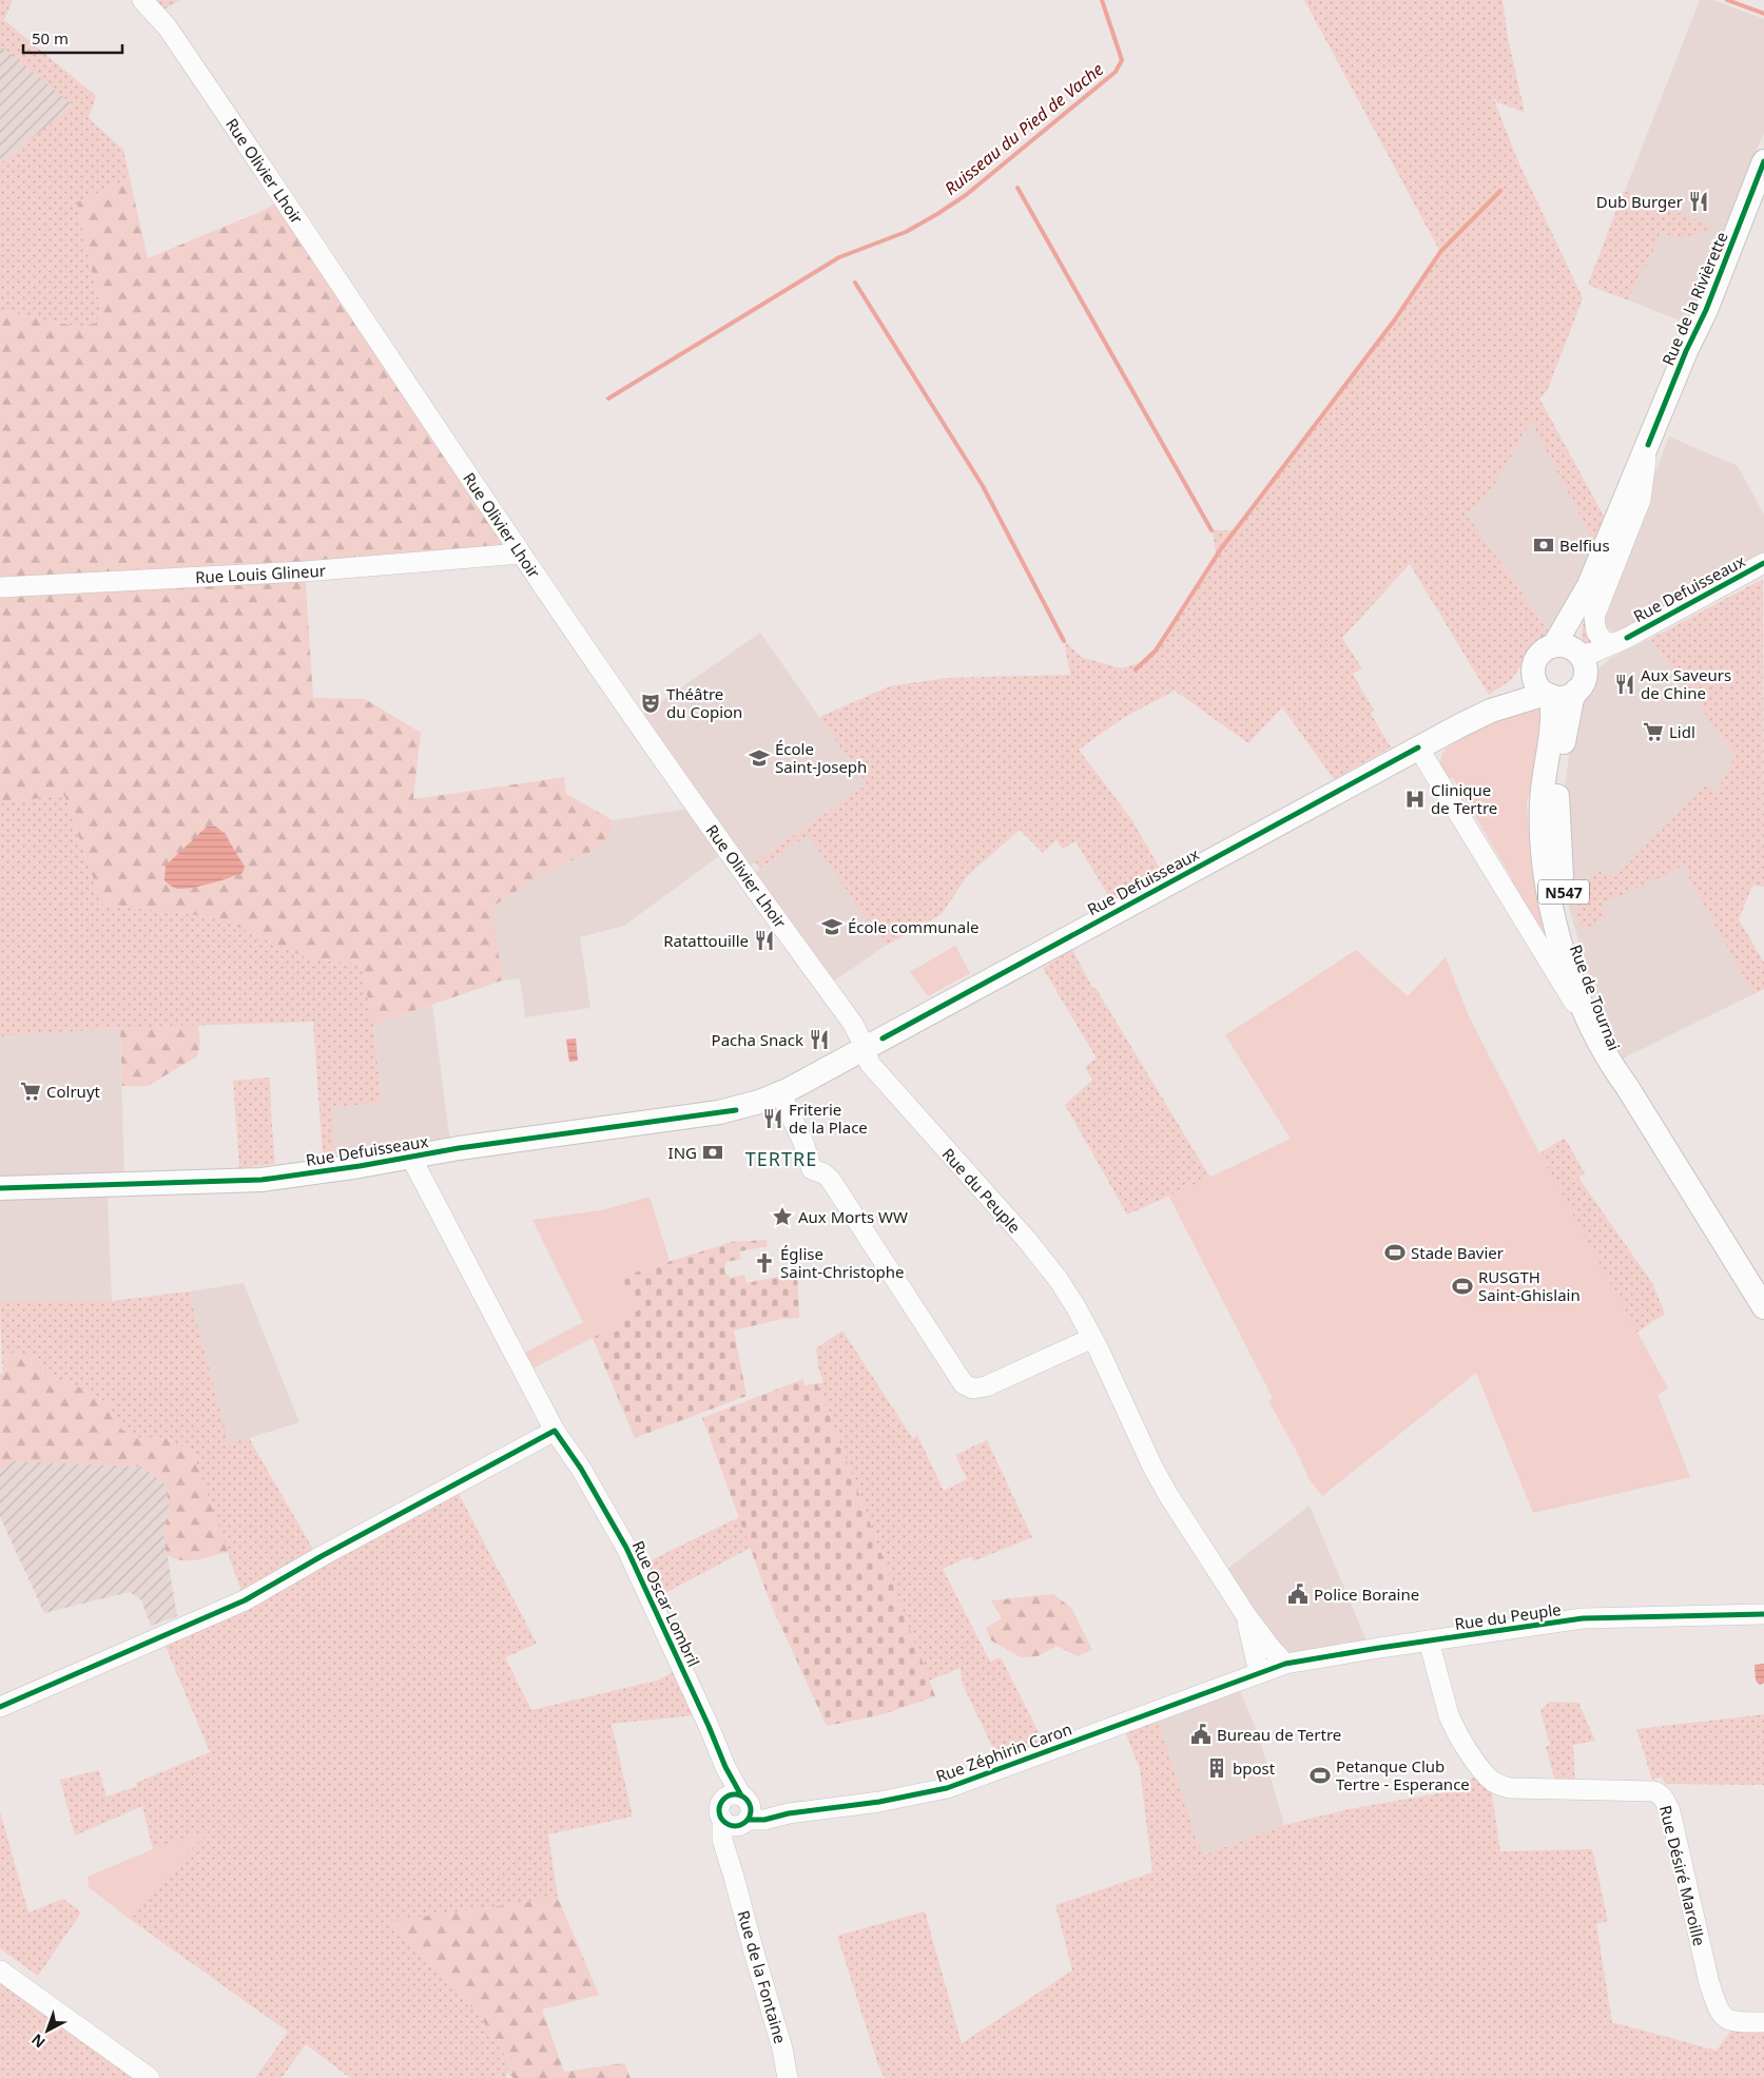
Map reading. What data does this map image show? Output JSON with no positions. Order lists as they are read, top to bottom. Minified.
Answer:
{"streets":{"main road":["Rue de la Rivièrette","Rue Defuisseaux","N547","Rue de Tournai"],"street":["Rue Olivier Lhoir","Rue Louis Glineur","Rue du Peuple","Rue Oscar Lombril","Rue Zéphirin Caron","Rue Désiré Maroille","Rue de la Fontaine"]},"crossings":[["Rue Olivier Lhoir","Rue Louis Glineur"],["Rue Olivier Lhoir","Rue Defuisseaux"],["Rue Olivier Lhoir","Rue du Peuple"],["Rue de la Rivièrette","Rue Defuisseaux"],["Rue de la Rivièrette","Rue de Tournai"],["Rue Defuisseaux","Rue de Tournai"],["Rue Defuisseaux","Rue du Peuple"],["Rue Defuisseaux","Rue Oscar Lombril"],["Rue du Peuple","Rue Zéphirin Caron"],["Rue du Peuple","Rue Désiré Maroille"],["Rue Oscar Lombril","Rue Zéphirin Caron"],["Rue Oscar Lombril","Rue de la Fontaine"],["Rue Zéphirin Caron","Rue de la Fontaine"]],"districts":["TERTRE"],"water":["Ruisseau du Pied de Vache"],"places":{"restaurant":["Dub Burger","Aux Saveurs de Chine","Ratattouille","Pacha Snack","Friterie de la Place"],"bank":["Belfius","ING"],"theatre":["Théâtre du Copion"],"supermarket":["Lidl","Colruyt"],"school or university":["École Saint-Joseph","École communale"],"hospital":["Clinique de Tertre"],"place":["Aux Morts WW"],"sports":["Stade Bavier","RUSGTH Saint-Ghislain","Petanque Club Tertre - Esperance"],"church":["Église Saint-Christophe"],"public building":["Police Boraine","Bureau de Tertre"],"building":["bpost"]},"scale_bar":"50 m","north":"bottom left"}
